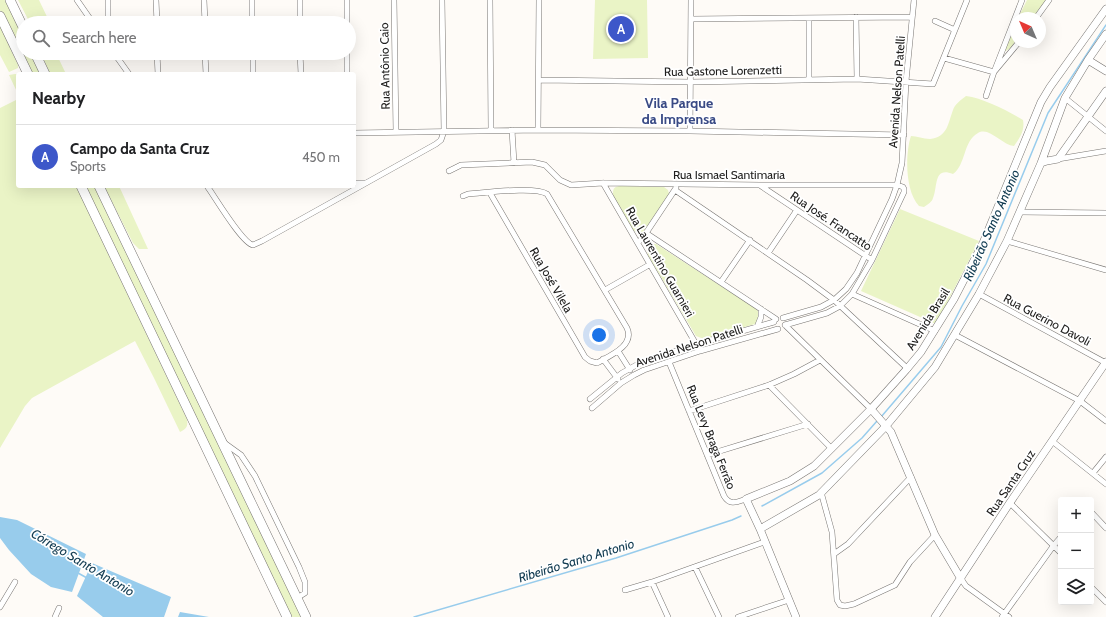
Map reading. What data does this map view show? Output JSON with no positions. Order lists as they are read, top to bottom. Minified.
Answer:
{"streets":{"main road":["Avenida Brasil","Rua Santa Cruz"],"street":["Rua Antônio Caio","Rua Gastone Lorenzetti","Avenida Nelson Patelli","Rua Ismael Santimaria","Rua José. Francatto","Rua Laurentino Guarnieri","Rua José Vilela","Rua Guerino Davoli","Rua Levy Braga Ferrão"]},"crossings":[["Rua Gastone Lorenzetti","Avenida Nelson Patelli"],["Avenida Nelson Patelli","Rua Ismael Santimaria"],["Avenida Nelson Patelli","Rua José. Francatto"],["Avenida Nelson Patelli","Rua Laurentino Guarnieri"],["Avenida Nelson Patelli","Rua Levy Braga Ferrão"],["Rua Ismael Santimaria","Rua José. Francatto"],["Rua Ismael Santimaria","Rua Laurentino Guarnieri"],["Avenida Brasil","Rua Levy Braga Ferrão"],["Rua Guerino Davoli","Rua Santa Cruz"]],"districts":["Vila Parque da Imprensa"],"water":["Ribeirão Santo Antonio","Córrego Santo Antonio"],"north":"top left","page":{"pins":"A","search":"Search here","heading":"Nearby","list":[{"mark":"A","name":"Campo da Santa Cruz","note":"Sports","value":"450 m"}],"map_buttons":["+","−"]}}
